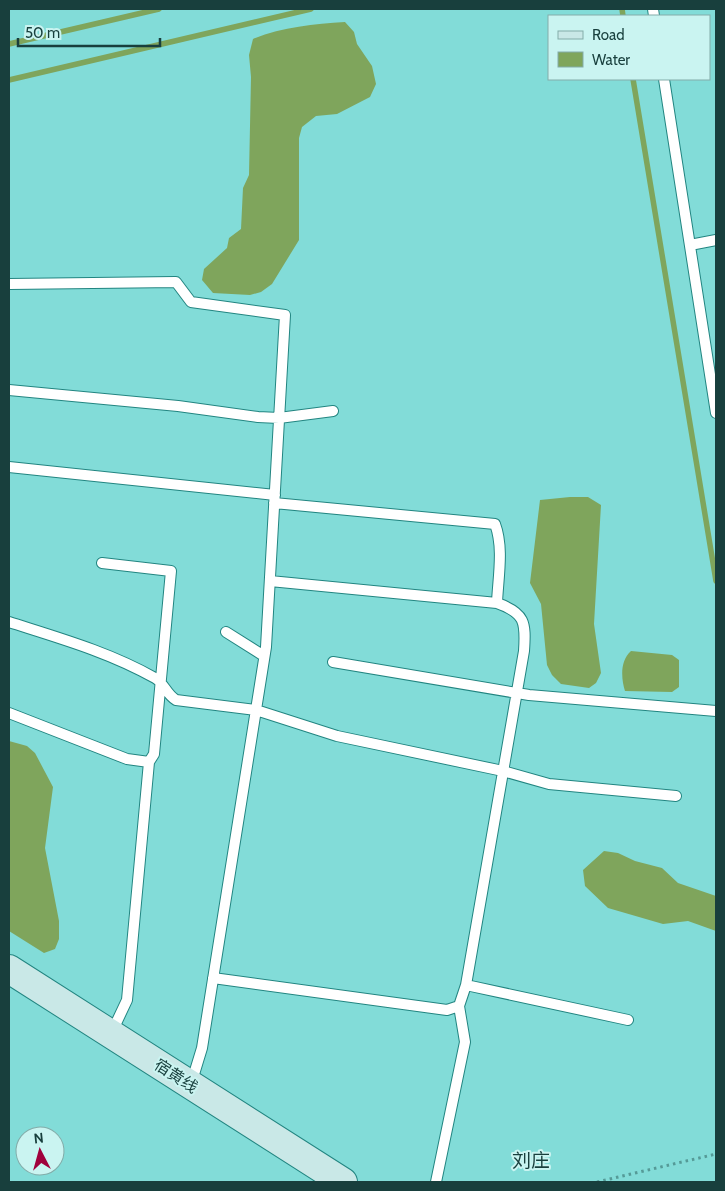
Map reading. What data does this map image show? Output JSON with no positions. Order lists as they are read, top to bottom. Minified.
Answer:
{"streets":{"main road":["宿黄线"]},"districts":["刘庄"],"legend":["Road","Water"],"scale_bar":"50 m","north":"top"}
